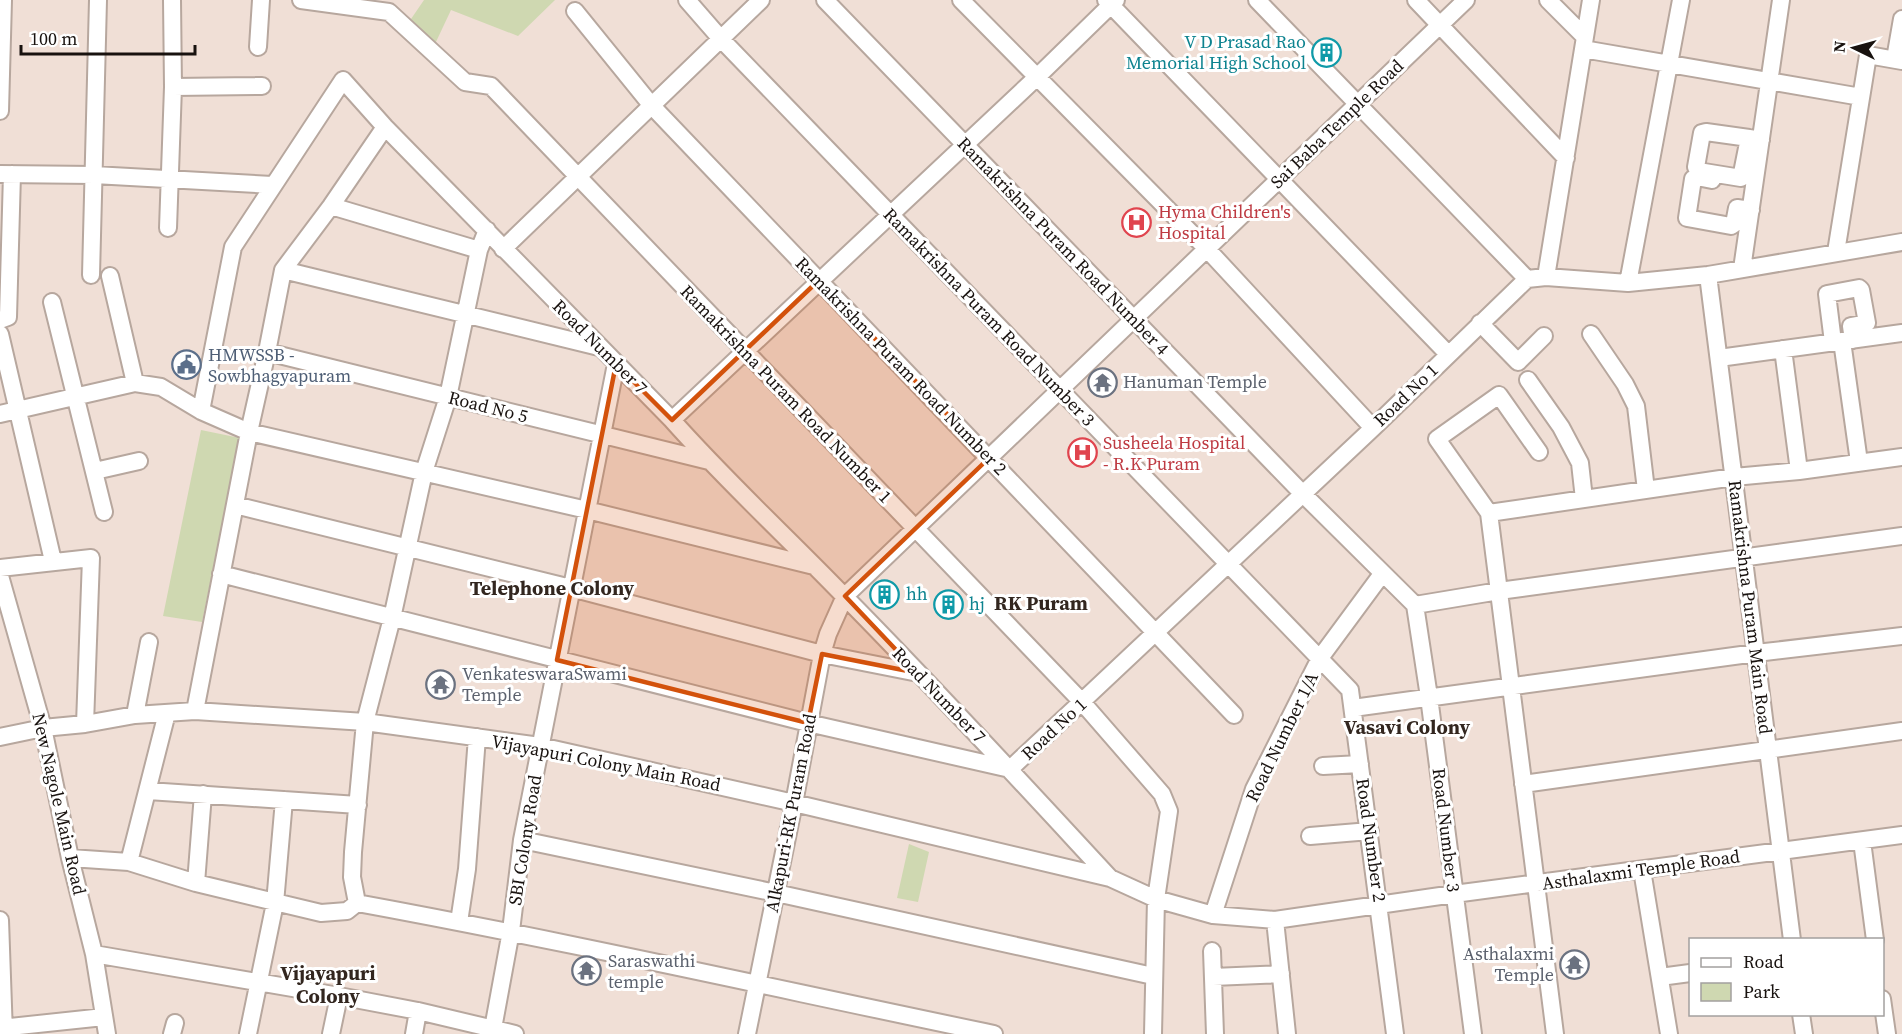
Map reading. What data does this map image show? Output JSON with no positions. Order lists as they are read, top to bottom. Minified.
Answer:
{"streets":{"street":["Sai Baba Temple Road","Ramakrishna Puram Road Number 4","Ramakrishna Puram Road Number 3","Road Number 7","Ramakrishna Puram Road Number 2","Ramakrishna Puram Road Number 1","Road No 1","Road No 5","Ramakrishna Puram Main Road","Road Number 1/A","Vijayapuri Colony Main Road","New Nagole Main Road","Alkapuri-RK Puram Road","Road Number 3","SBI Colony Road","Road Number 2","Asthalaxmi Temple Road"]},"crossings":[["Sai Baba Temple Road","Ramakrishna Puram Road Number 4"],["Sai Baba Temple Road","Ramakrishna Puram Road Number 3"],["Sai Baba Temple Road","Road Number 7"],["Sai Baba Temple Road","Ramakrishna Puram Road Number 2"],["Sai Baba Temple Road","Ramakrishna Puram Road Number 1"],["Sai Baba Temple Road","Alkapuri-RK Puram Road"],["Ramakrishna Puram Road Number 4","Road No 1"],["Ramakrishna Puram Road Number 3","Road No 1"],["Ramakrishna Puram Road Number 3","Road Number 1/A"],["Ramakrishna Puram Road Number 3","Road Number 2"],["Road Number 7","Road No 1"],["Road Number 7","Road No 5"],["Road Number 7","Vijayapuri Colony Main Road"],["Road Number 7","Alkapuri-RK Puram Road"],["Road Number 7","SBI Colony Road"],["Ramakrishna Puram Road Number 2","Road No 1"],["Ramakrishna Puram Road Number 1","Road No 1"],["Ramakrishna Puram Road Number 1","Vijayapuri Colony Main Road"],["Road No 5","SBI Colony Road"],["Ramakrishna Puram Main Road","Asthalaxmi Temple Road"],["Road Number 1/A","Vijayapuri Colony Main Road"],["Road Number 1/A","Road Number 2"],["Vijayapuri Colony Main Road","New Nagole Main Road"],["Vijayapuri Colony Main Road","Alkapuri-RK Puram Road"],["Vijayapuri Colony Main Road","SBI Colony Road"],["Vijayapuri Colony Main Road","Asthalaxmi Temple Road"],["Road Number 3","Asthalaxmi Temple Road"],["Road Number 2","Asthalaxmi Temple Road"]],"districts":["Telephone Colony","RK Puram","Vasavi Colony","Vijayapuri Colony"],"places":{"building":["V D Prasad Rao Memorial High School","hh","hj"],"hospital":["Hyma Children's Hospital","Susheela Hospital - R.K Puram"],"public building":["HMWSSB - Sowbhagyapuram"],"temple":["Hanuman Temple","VenkateswaraSwami Temple","Asthalaxmi Temple","Saraswathi temple"]},"legend":["Road","Park"],"scale_bar":"100 m","north":"left"}
